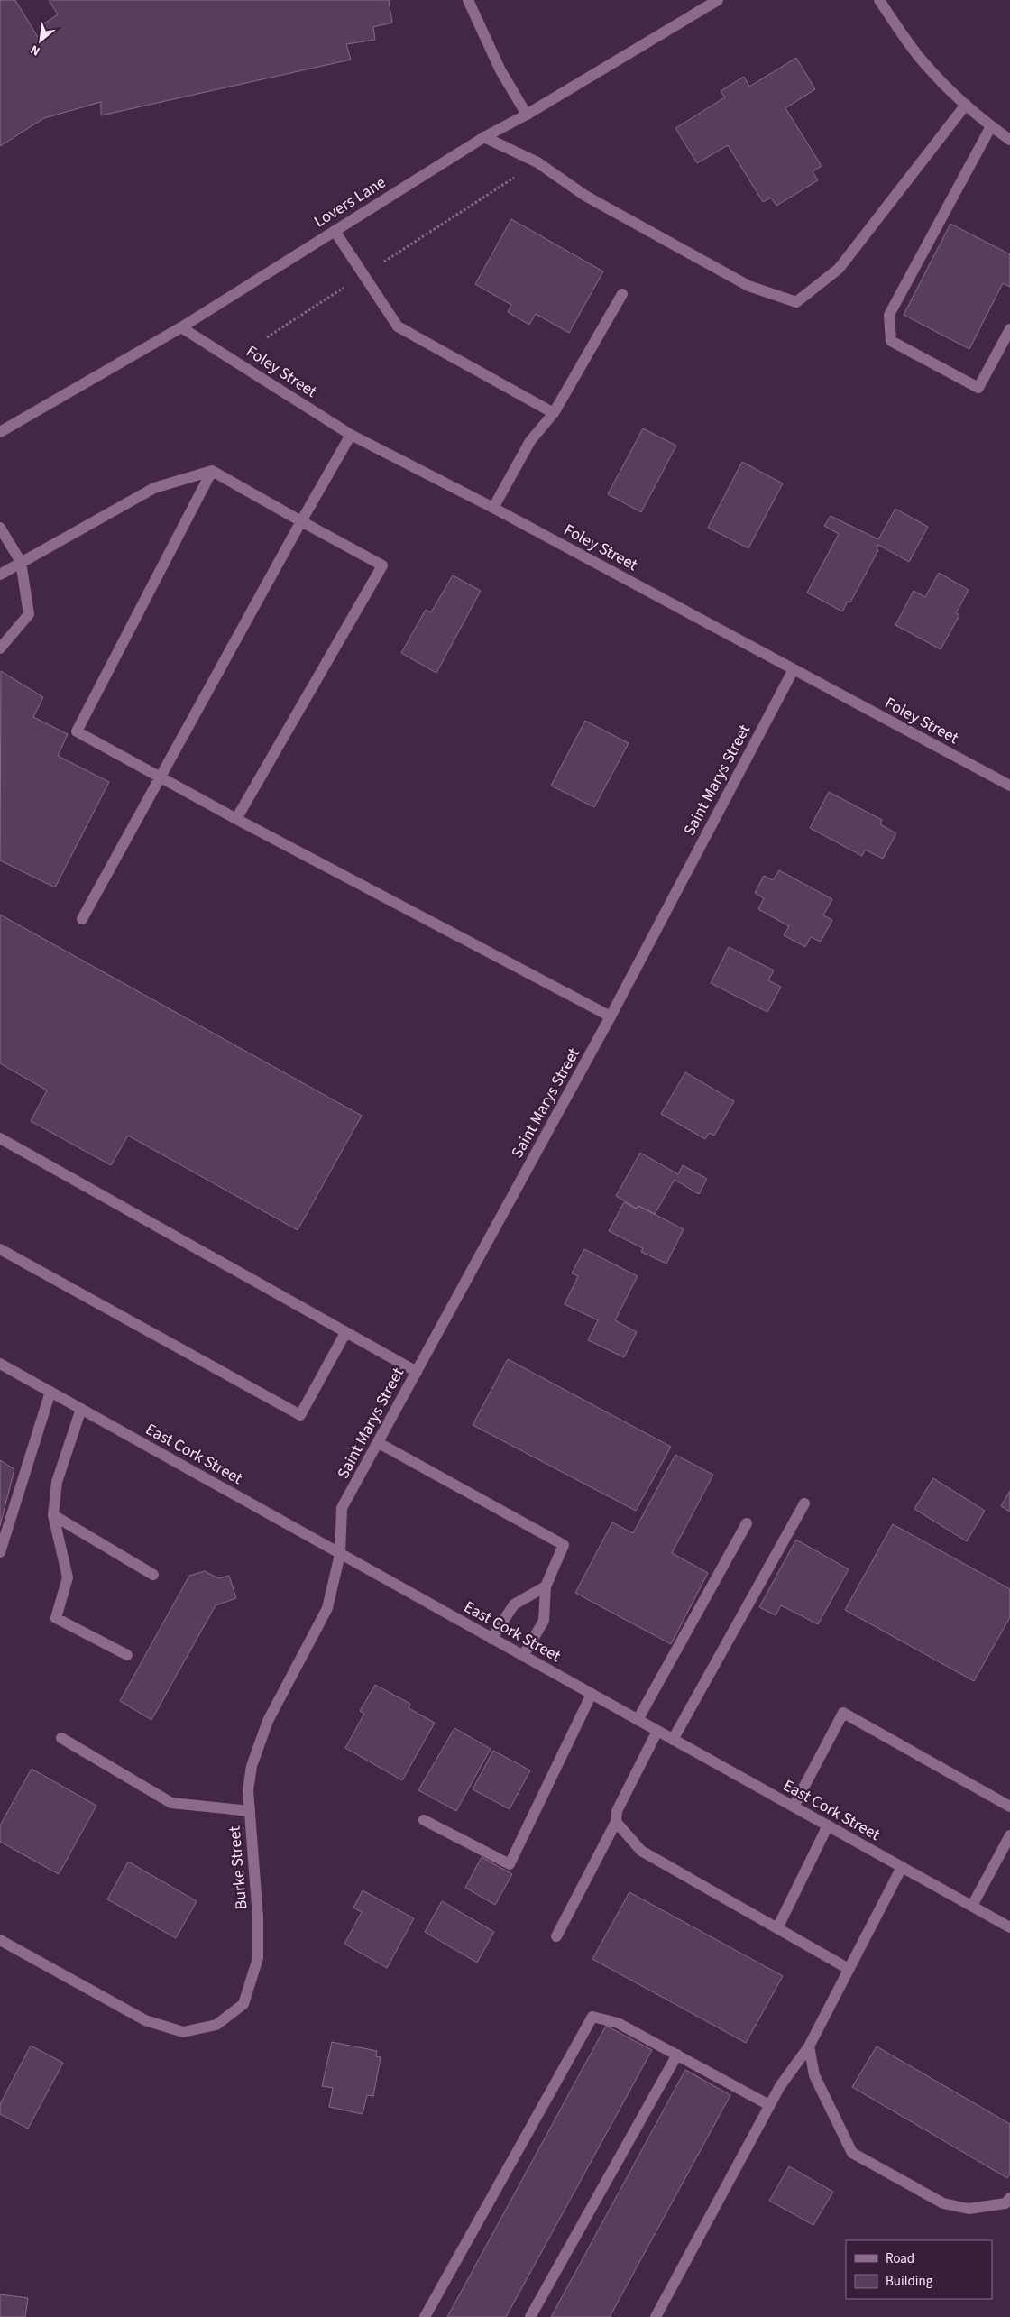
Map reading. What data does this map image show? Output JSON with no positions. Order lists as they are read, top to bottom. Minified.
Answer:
{"streets":{"street":["Lovers Lane","Foley Street","Saint Marys Street","East Cork Street","Burke Street"]},"crossings":[["Lovers Lane","Foley Street"],["Foley Street","Saint Marys Street"],["Saint Marys Street","East Cork Street"],["Saint Marys Street","Burke Street"],["East Cork Street","Burke Street"]],"legend":["Road","Building"],"north":"bottom left"}
